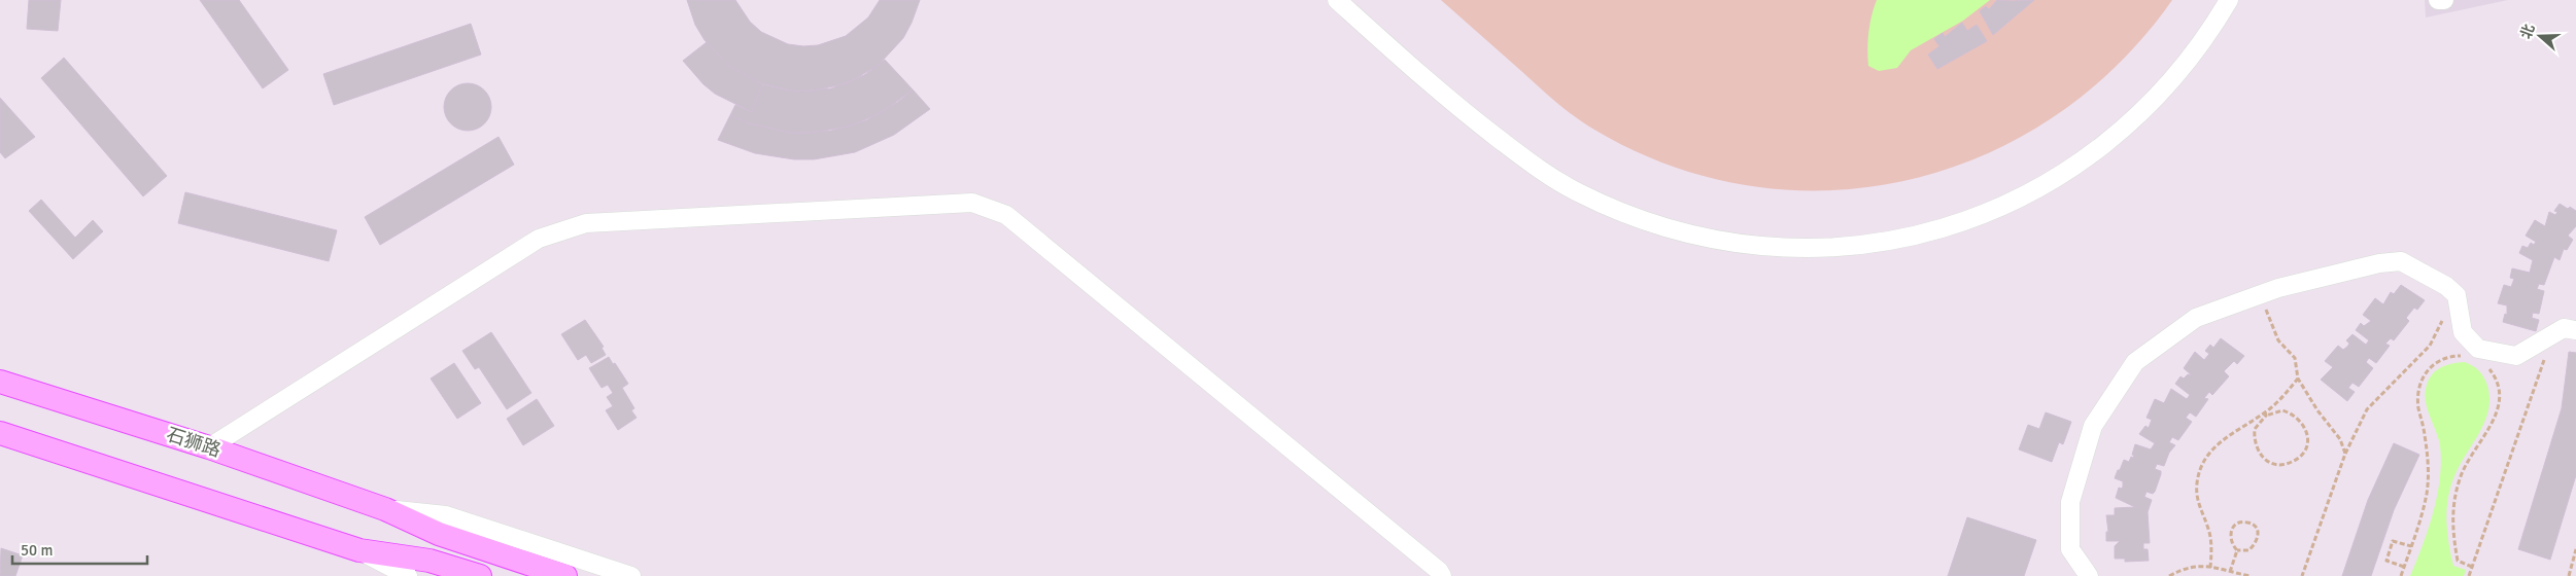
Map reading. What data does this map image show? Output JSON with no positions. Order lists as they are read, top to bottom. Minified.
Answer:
{"streets":{"main road":["石狮路"]},"scale_bar":"50 m","north":"left"}
